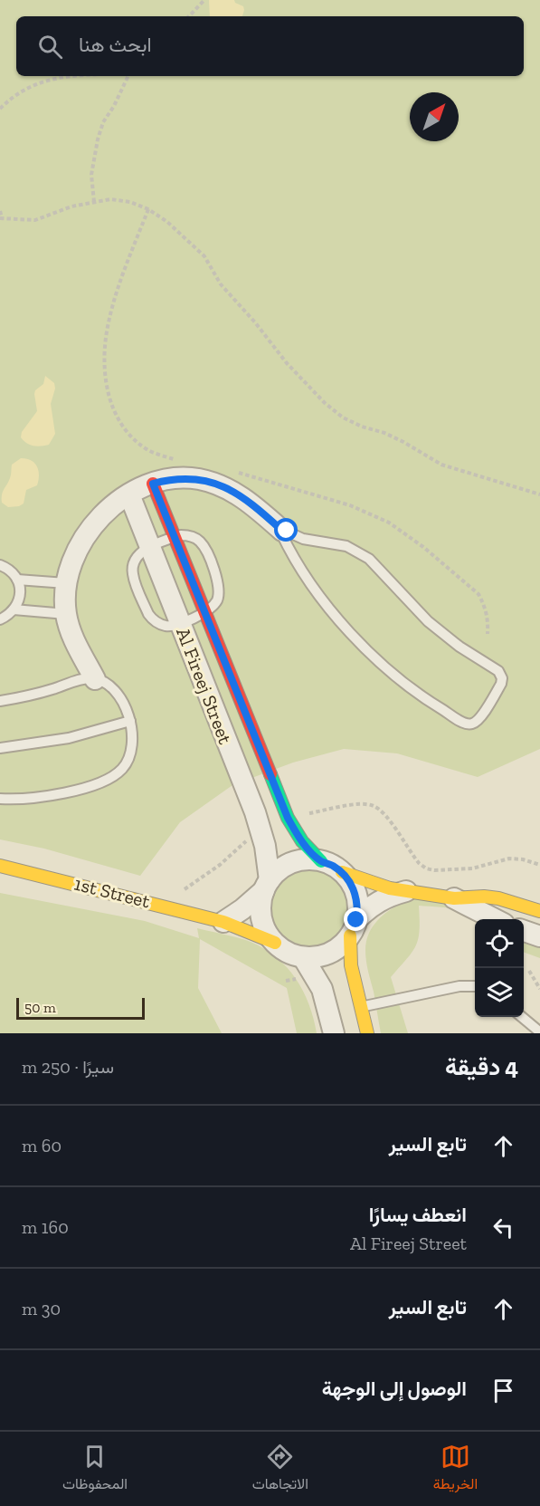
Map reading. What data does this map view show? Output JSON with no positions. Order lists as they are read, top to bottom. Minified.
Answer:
{"streets":{"street":["Al Fireej Street","1st Street"]},"crossings":[["Al Fireej Street","1st Street"]],"scale_bar":"50 m","north":"top right","page":{"search":"ابحث هنا","scale":"50 m","heading":["4 دقيقة","سيرًا · 250 m"],"list":[["تابع السير","60 m"],["انعطف يسارًا","Al Fireej Street","160 m"],["تابع السير","30 m"],"الوصول إلى الوجهة"],"nav":["الخريطة","الاتجاهات","المحفوظات"]}}
